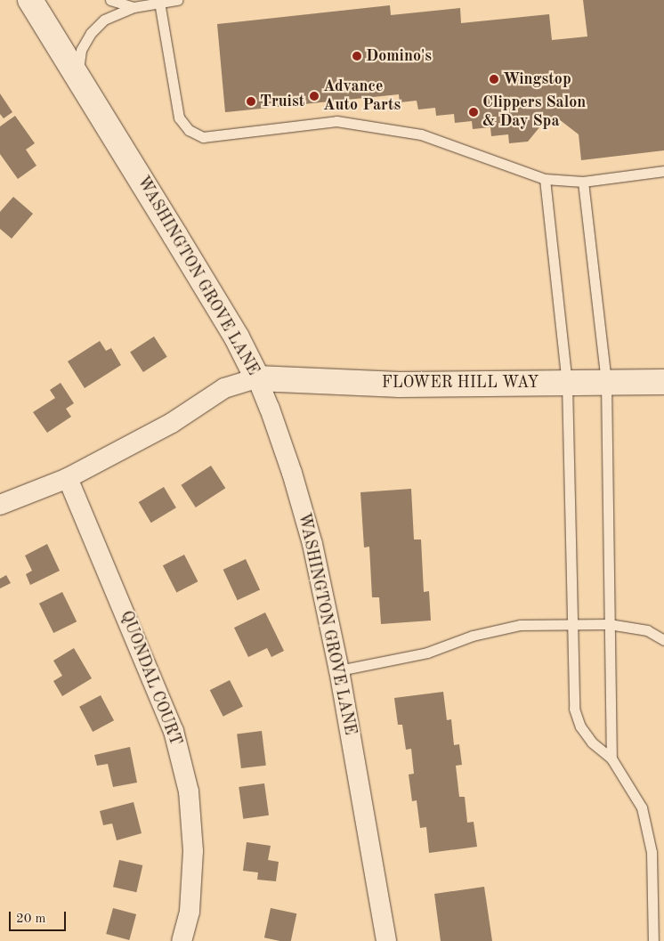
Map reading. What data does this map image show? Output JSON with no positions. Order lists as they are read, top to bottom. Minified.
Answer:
{"streets":{"street":["WASHINGTON GROVE LANE","FLOWER HILL WAY","QUONDAL COURT"]},"crossings":[["WASHINGTON GROVE LANE","FLOWER HILL WAY"]],"places":["Domino's","Wingstop","Advance Auto Parts","Truist","Clippers Salon & Day Spa"],"scale_bar":"20 m"}
